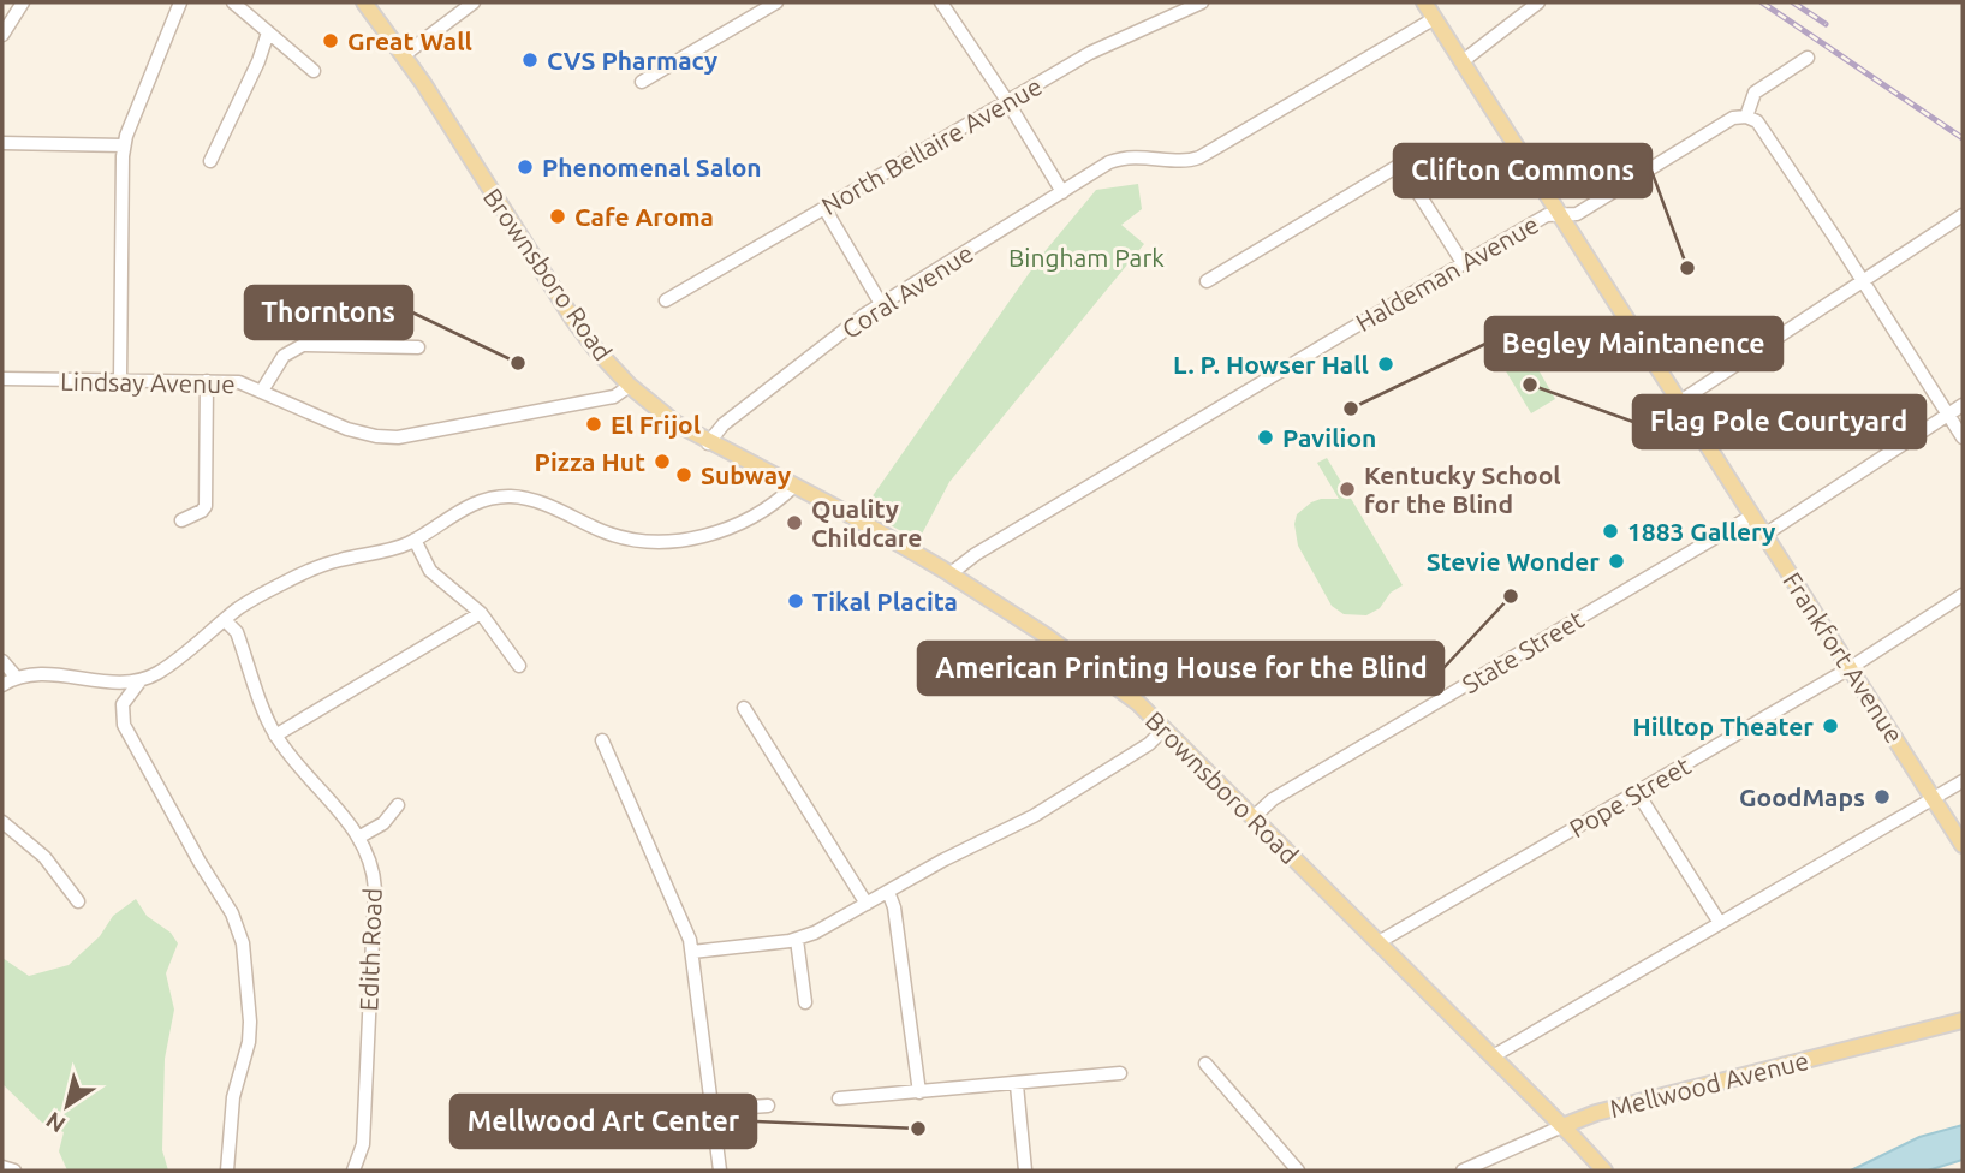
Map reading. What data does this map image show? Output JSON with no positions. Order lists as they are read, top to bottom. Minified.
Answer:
{"streets":{"main road":["Brownsboro Road","Frankfort Avenue","Mellwood Avenue"],"street":["North Bellaire Avenue","Haldeman Avenue","Coral Avenue","Lindsay Avenue","State Street","Pope Street","Edith Road"]},"crossings":[["Haldeman Avenue","Brownsboro Road"],["Haldeman Avenue","Frankfort Avenue"],["Brownsboro Road","Coral Avenue"],["Brownsboro Road","Lindsay Avenue"],["Brownsboro Road","State Street"],["Brownsboro Road","Pope Street"],["Brownsboro Road","Mellwood Avenue"],["Coral Avenue","Frankfort Avenue"],["State Street","Frankfort Avenue"],["Frankfort Avenue","Pope Street"]],"parks":["Bingham Park"],"places":["Great Wall","CVS Pharmacy","Phenomenal Salon","Cafe Aroma","Clifton Commons","Thorntons","L. P. Howser Hall","Flag Pole Courtyard","Begley Maintanence","El Frijol","Pavilion","Pizza Hut","Subway","Kentucky School for the Blind","Quality Childcare","1883 Gallery","Stevie Wonder","American Printing House for the Blind","Tikal Placita","Hilltop Theater","GoodMaps","Mellwood Art Center"],"north":"bottom left"}
